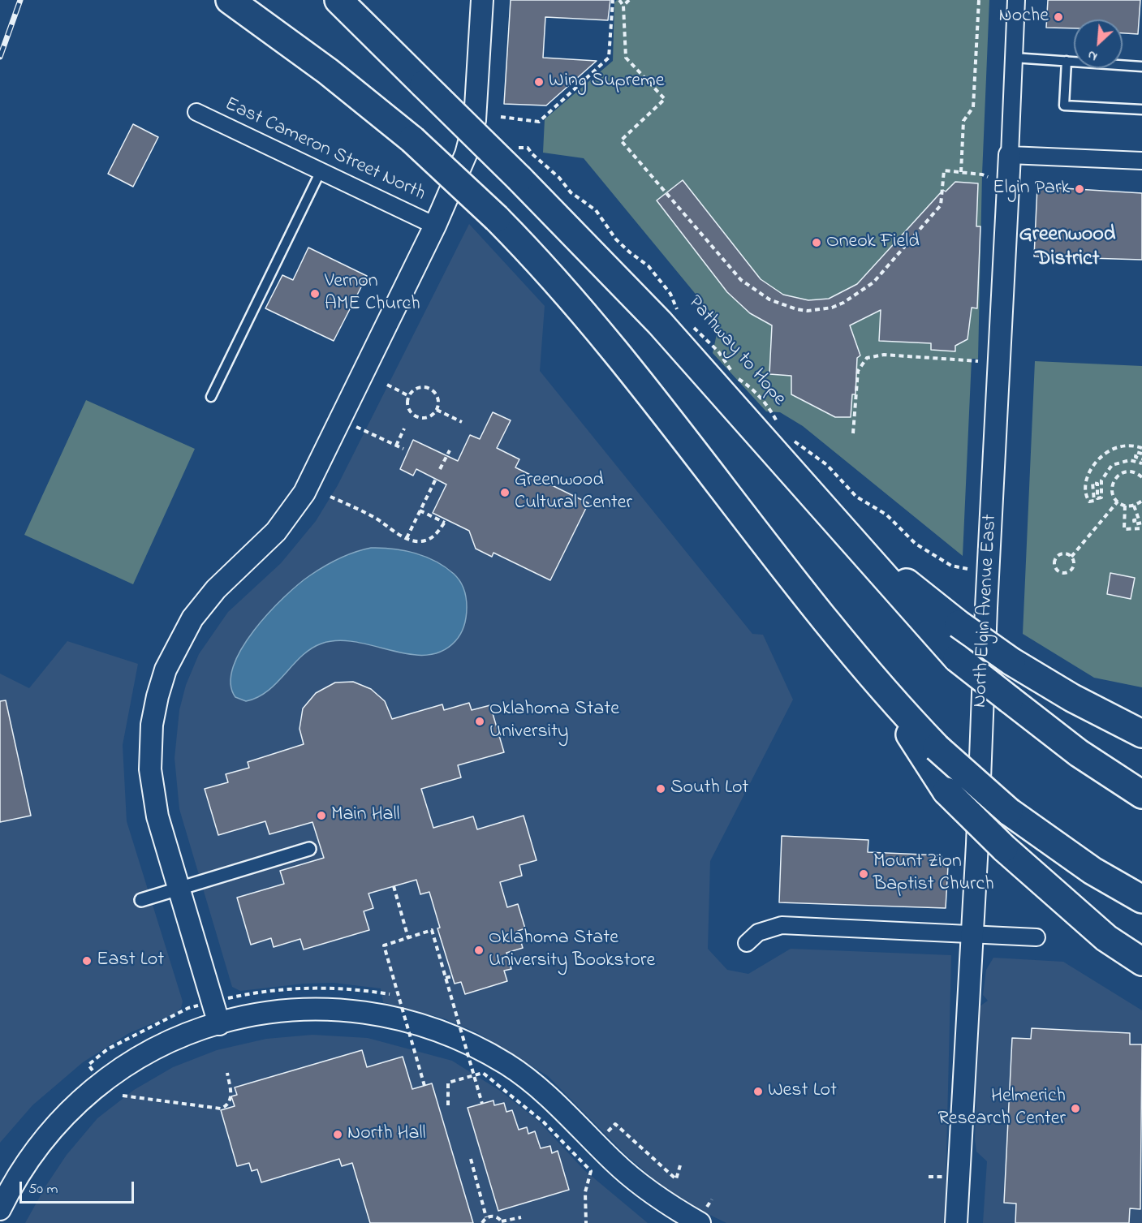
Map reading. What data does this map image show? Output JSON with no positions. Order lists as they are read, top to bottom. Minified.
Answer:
{"streets":{"street":["East Cameron Street North","North Elgin Avenue East"],"path":["Pathway to Hope"]},"districts":["Greenwood District"],"places":["Noche","Wing Supreme","Elgin Park","Oneok Field","Vernon AME Church","Greenwood Cultural Center","Oklahoma State University","South Lot","Main Hall","Mount Zion Baptist Church","Oklahoma State University Bookstore","East Lot","West Lot","Helmerich Research Center","North Hall"],"scale_bar":"50 m","north":"bottom left"}
